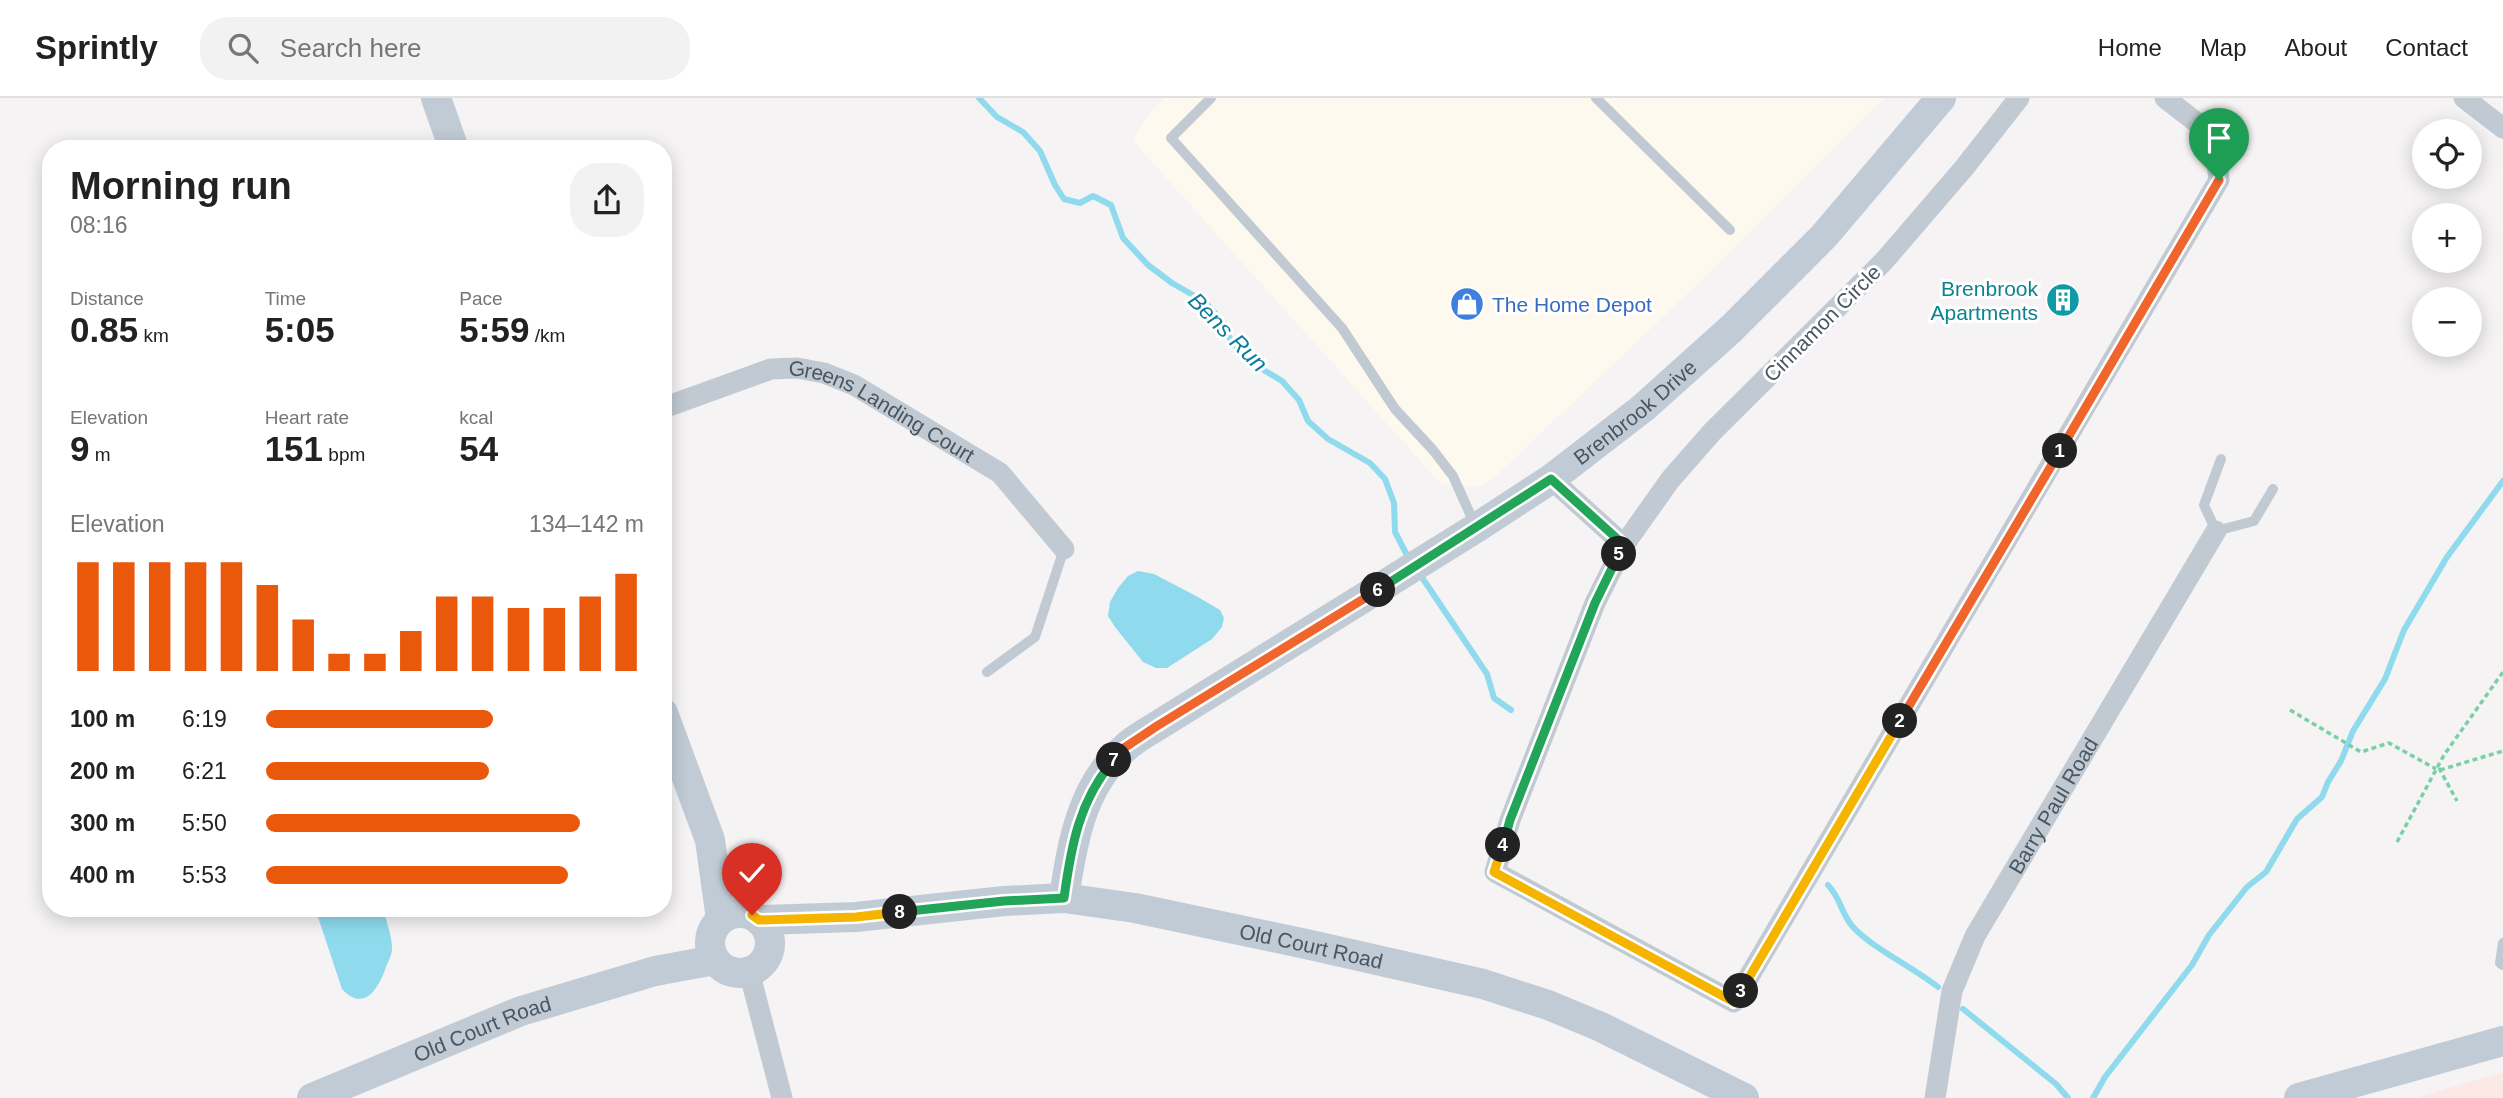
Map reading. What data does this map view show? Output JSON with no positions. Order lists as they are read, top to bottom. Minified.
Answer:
{"streets":{"main road":["Brenbrook Drive","Old Court Road"],"street":["Cinnamon Circle","Greens Landing Court","Barry Paul Road"]},"crossings":[["Brenbrook Drive","Old Court Road"]],"water":["Bens Run"],"places":{"building":["Brenbrook Apartments"],"shop":["The Home Depot"]},"page":{"header":"Sprintly","search":"Search here","nav":["Home","Map","About","Contact"],"map_buttons":["+","−"],"heading":["Morning run","08:16"],"stats":[["Distance","0.85 km"],["Time","5:05"],["Pace","5:59 /km"],["Elevation","9 m"],["Heart rate","151 bpm"],["kcal","54"]],"pins":["1","5","6","2","7","4","8","3"],"chart":["Elevation","134–142 m"],"list":[{"name":"100 m","note":"6:19"},{"name":"200 m","note":"6:21"},{"name":"300 m","note":"5:50"},{"name":"400 m","note":"5:53"}]}}
